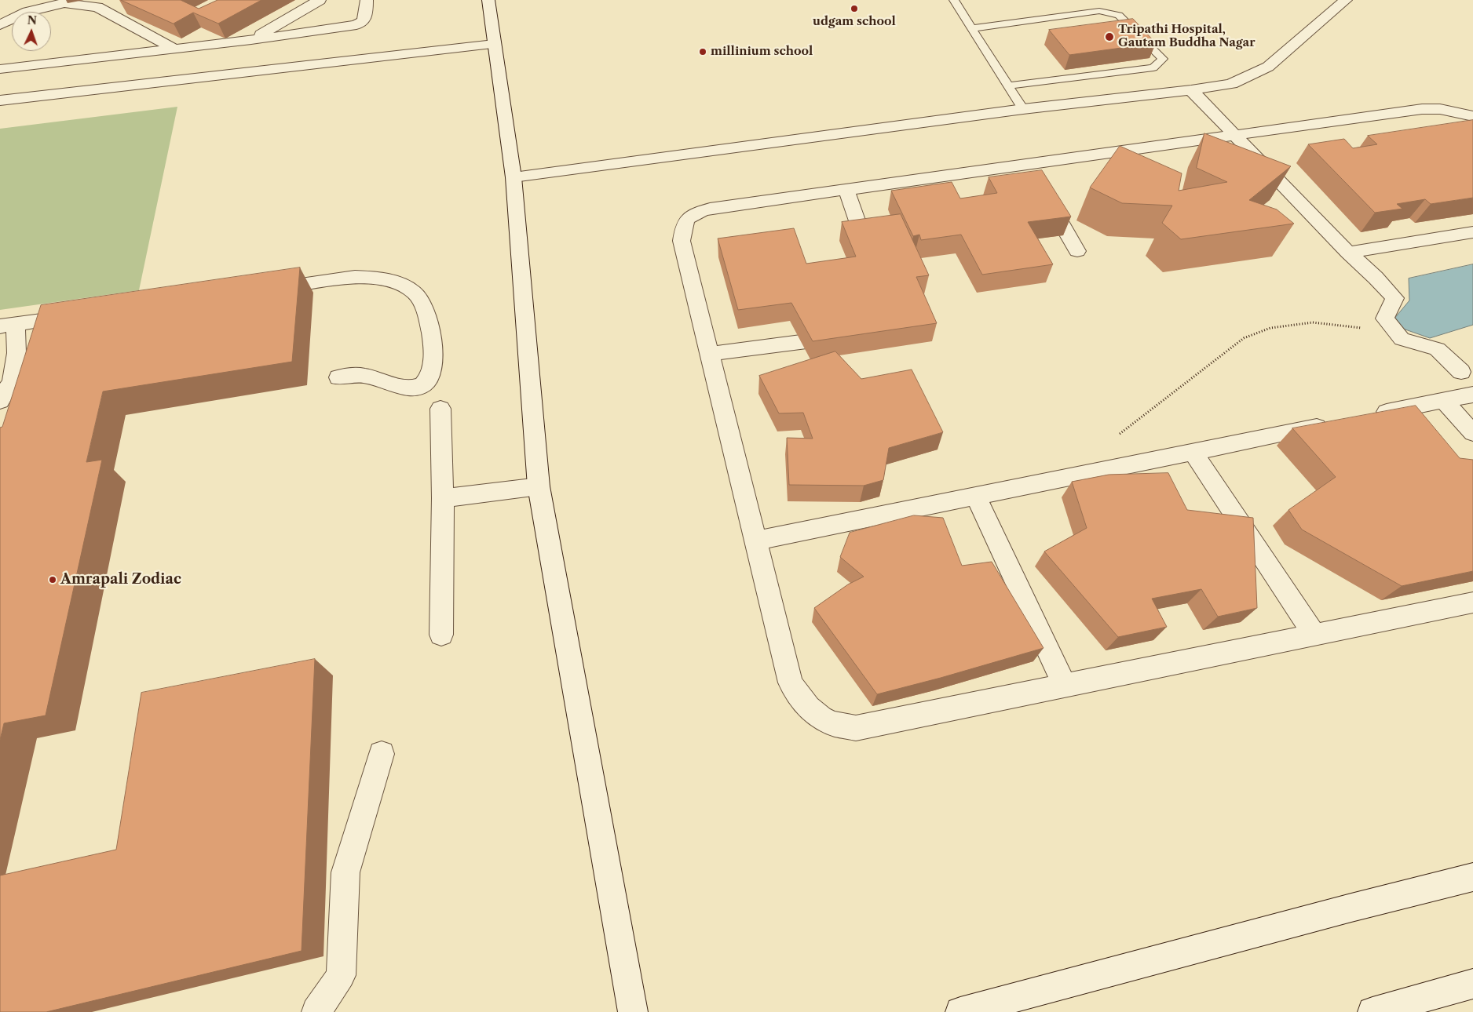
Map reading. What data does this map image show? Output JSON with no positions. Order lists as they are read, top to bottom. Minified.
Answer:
{"places":["udgam school","Tripathi Hospital, Gautam Buddha Nagar","millinium school","Amrapali Zodiac"],"north":"top"}
